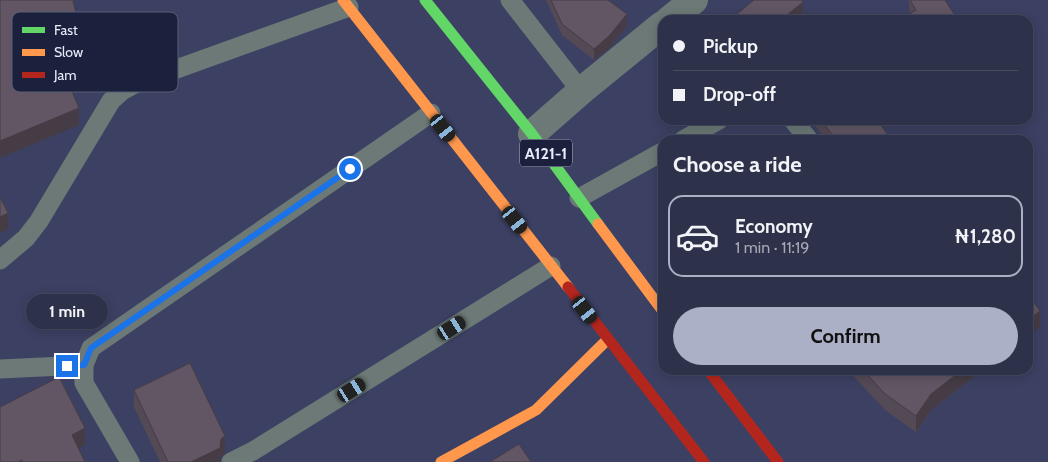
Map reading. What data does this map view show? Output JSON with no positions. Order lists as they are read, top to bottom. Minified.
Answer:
{"streets":{"main road":["A121-1"]},"legend":["Fast","Slow","Jam"],"page":{"banner":["Pickup","Drop-off"],"heading":"Choose a ride","list":[{"name":"Economy","note":"1 min · 11:19","value":"₦1,280"}],"bubble":"1 min","buttons":"Confirm"}}
